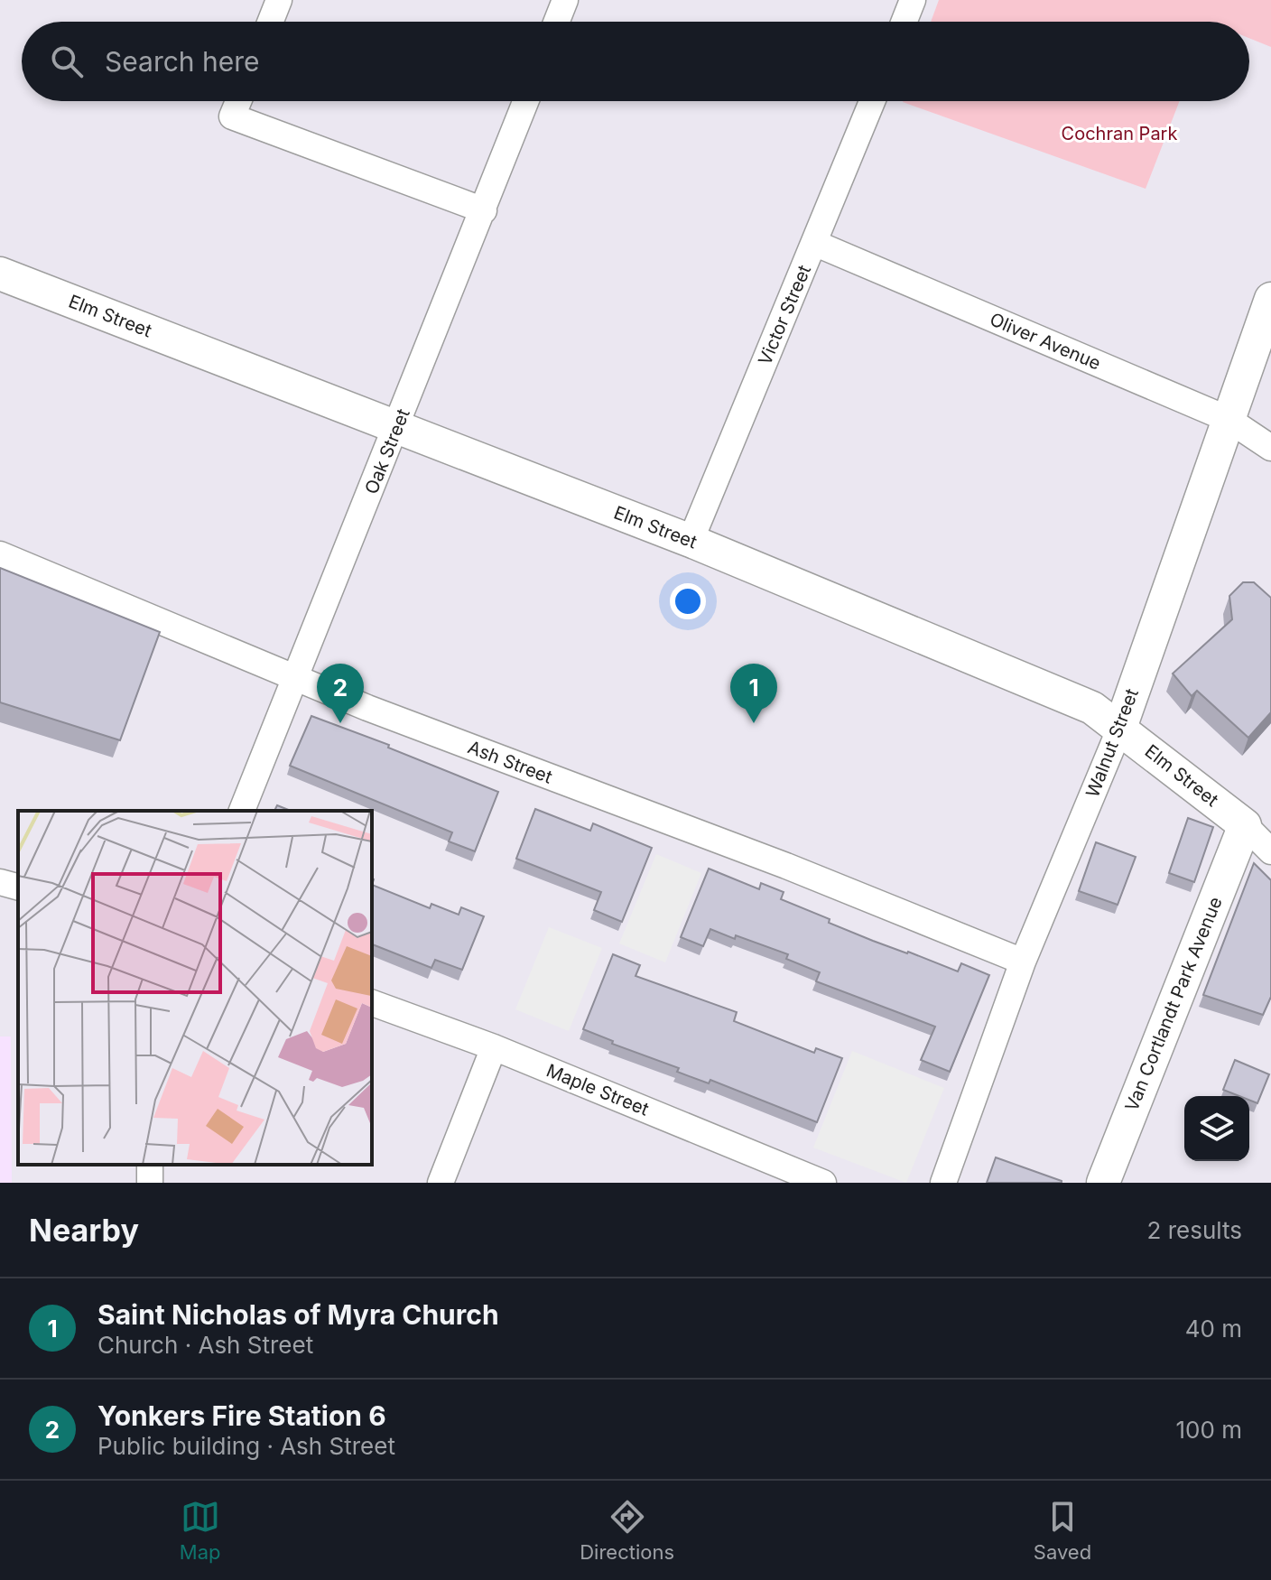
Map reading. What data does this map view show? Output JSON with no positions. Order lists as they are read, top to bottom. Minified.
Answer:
{"streets":{"street":["Victor Street","Elm Street","Oliver Avenue","Oak Street","Walnut Street","Ash Street","Van Cortlandt Park Avenue","Maple Street"]},"crossings":[["Victor Street","Elm Street"],["Victor Street","Oliver Avenue"],["Elm Street","Oak Street"],["Elm Street","Walnut Street"],["Elm Street","Van Cortlandt Park Avenue"],["Oliver Avenue","Walnut Street"],["Oak Street","Ash Street"],["Walnut Street","Ash Street"]],"parks":["Cochran Park"],"page":{"search":"Search here","pins":["1","2"],"heading":["Nearby","2 results"],"list":[{"mark":"1","name":"Saint Nicholas of Myra Church","note":"Church · Ash Street","value":"40 m"},{"mark":"2","name":"Yonkers Fire Station 6","note":"Public building · Ash Street","value":"100 m"}],"nav":["Map","Directions","Saved"]}}
